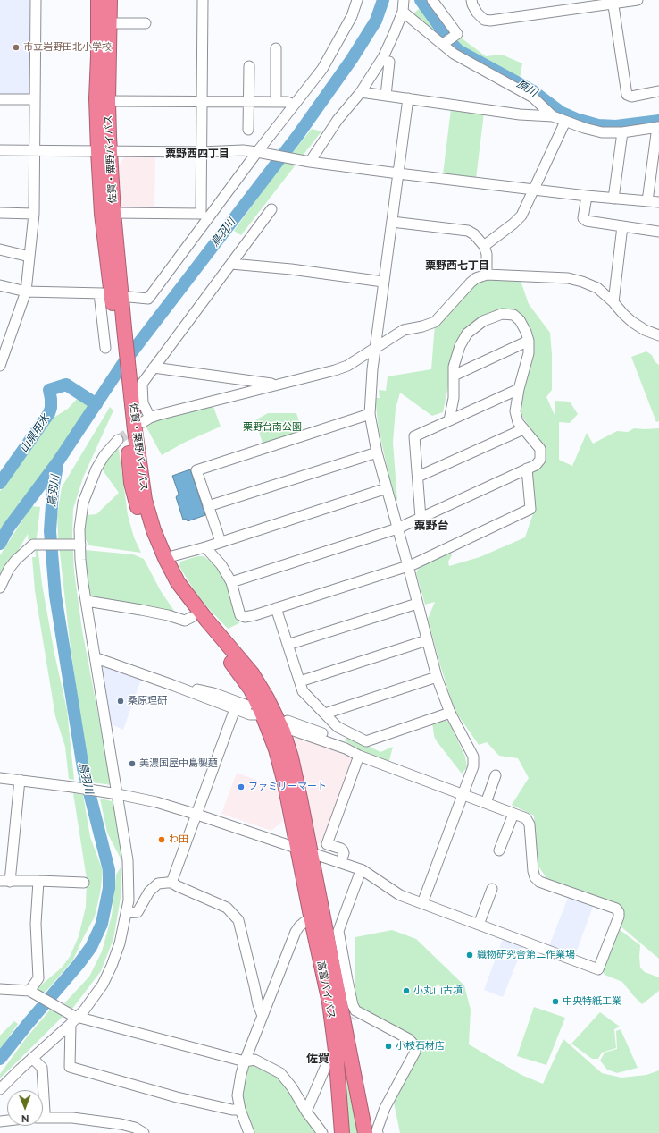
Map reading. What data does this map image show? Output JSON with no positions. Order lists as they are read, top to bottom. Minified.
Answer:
{"streets":{"highway":["佐賀・粟野バイパス","高富バイパス"]},"crossings":[["佐賀・粟野バイパス","高富バイパス"]],"districts":["粟野西四丁目","粟野西七丁目","粟野台","佐賀"],"water":["原川","鳥羽川","山県用水"],"parks":["粟野台南公園"],"places":["市立岩野田北小学校","桑原理研","美濃国屋中島製麺","ファミリーマート","わ田","織物研究舎第二作業場","小丸山古墳","中央特紙工業","小枝石材店"],"north":"bottom"}
